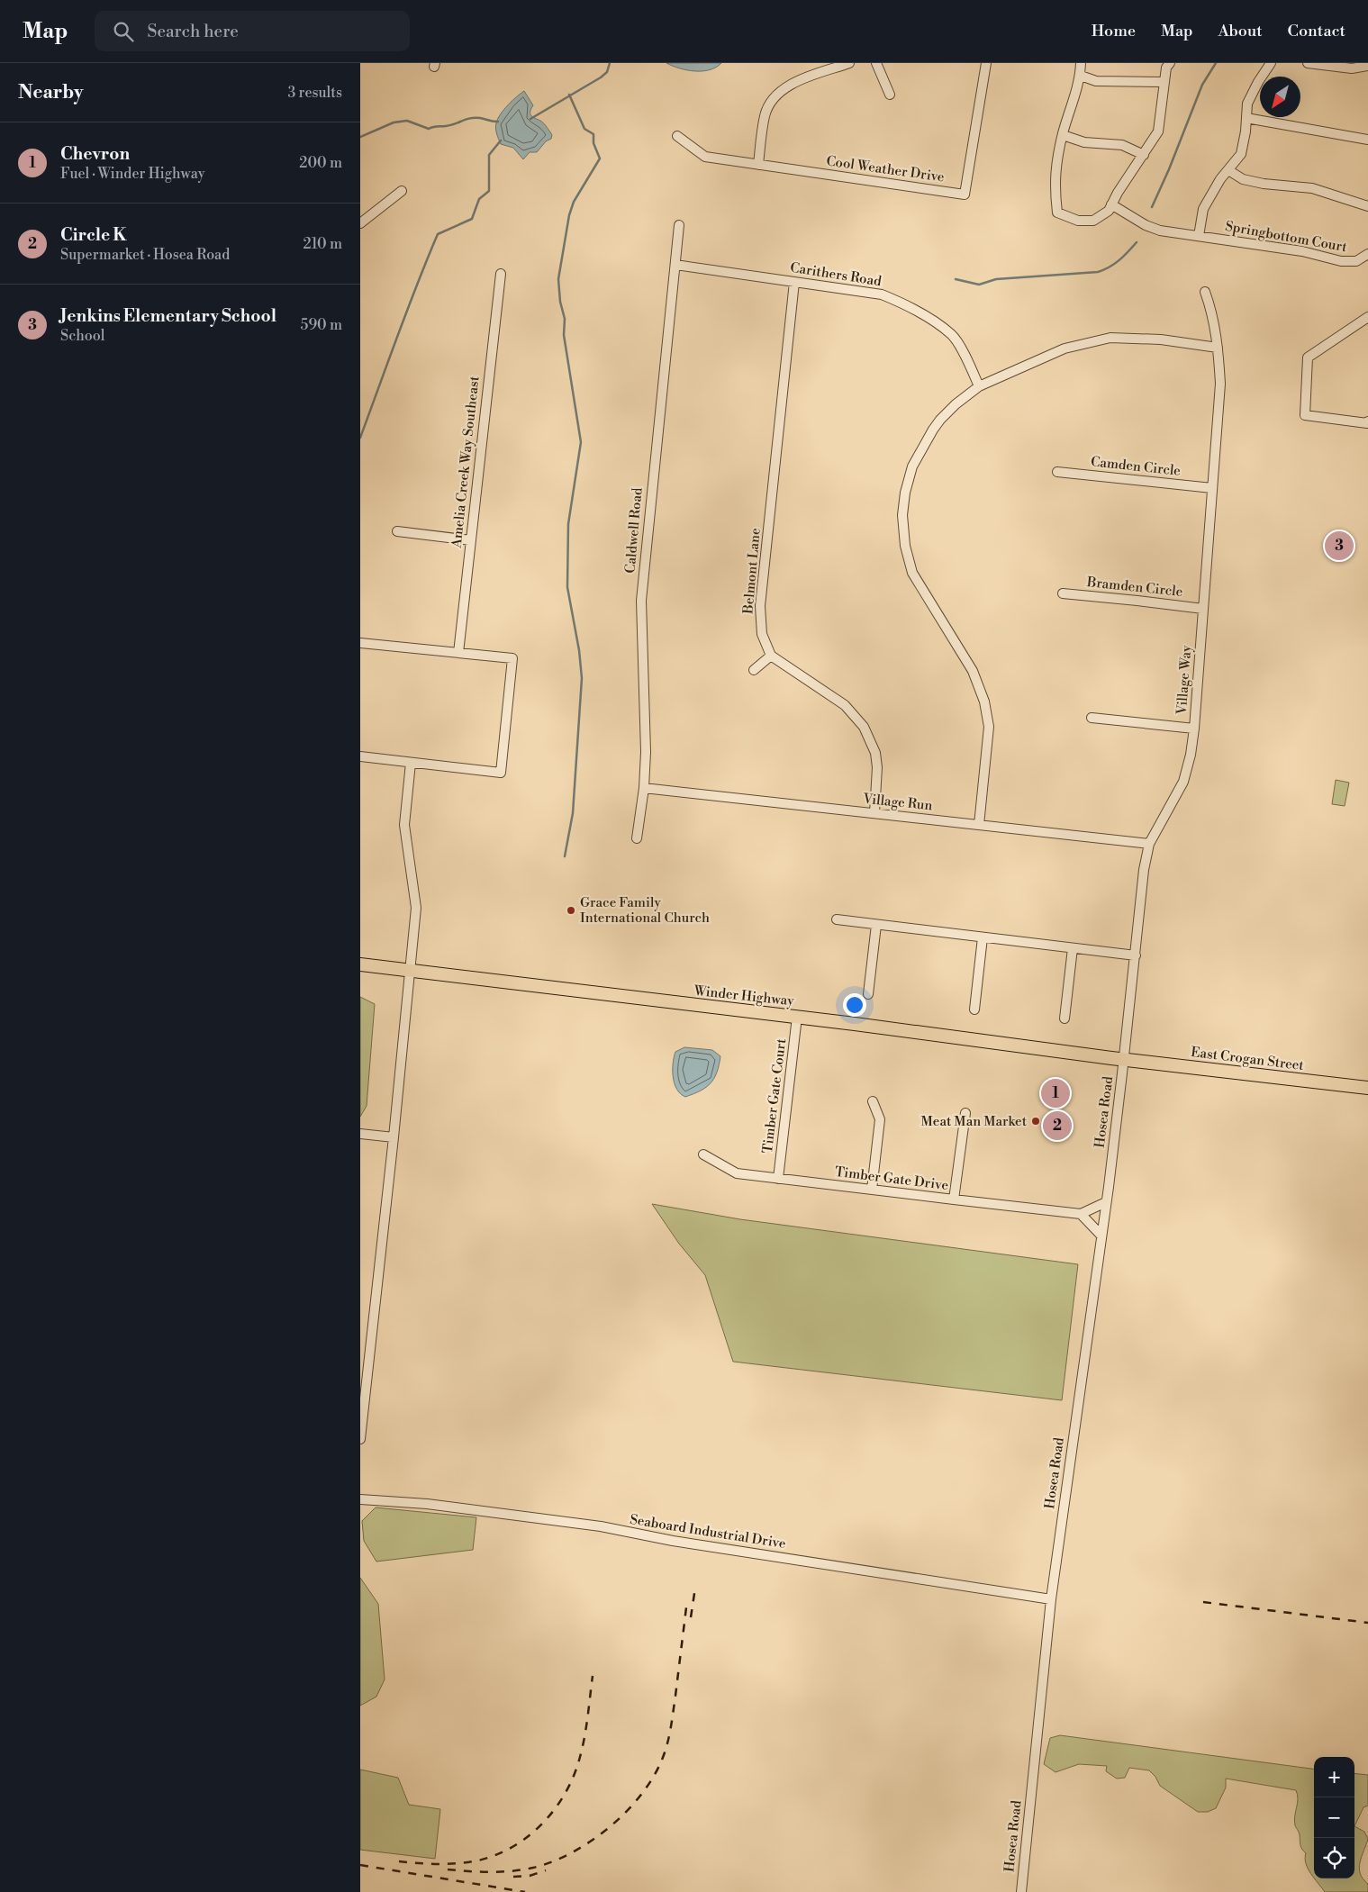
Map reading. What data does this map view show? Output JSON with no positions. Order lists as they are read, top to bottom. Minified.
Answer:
{"streets":{"main road":["Winder Highway","East Crogan Street"],"street":["Cool Weather Drive","Springbottom Court","Carithers Road","Amelia Creek Way Southeast","Camden Circle","Caldwell Road","Belmont Lane","Bramden Circle","Village Way","Village Run","Timber Gate Court","Hosea Road","Timber Gate Drive","Seaboard Industrial Drive"]},"crossings":[["Carithers Road","Caldwell Road"],["Carithers Road","Belmont Lane"],["Camden Circle","Village Way"],["Caldwell Road","Village Run"],["Bramden Circle","Village Way"],["Village Way","Village Run"],["Village Way","Winder Highway"],["Village Way","East Crogan Street"],["Village Way","Hosea Road"],["Winder Highway","East Crogan Street"],["Winder Highway","Timber Gate Court"],["Winder Highway","Hosea Road"],["East Crogan Street","Hosea Road"],["Timber Gate Court","Timber Gate Drive"],["Hosea Road","Seaboard Industrial Drive"]],"places":["Grace Family International Church","Meat Man Market"],"north":"bottom left","page":{"header":"Map","search":"Search here","nav":["Home","Map","About","Contact"],"heading":["Nearby","3 results"],"list":[{"mark":"1","name":"Chevron","note":"Fuel · Winder Highway","value":"200 m"},{"mark":"2","name":"Circle K","note":"Supermarket · Hosea Road","value":"210 m"},{"mark":"3","name":"Jenkins Elementary School","note":"School","value":"590 m"}],"pins":["3","1","2"],"map_buttons":["+","−"]}}
